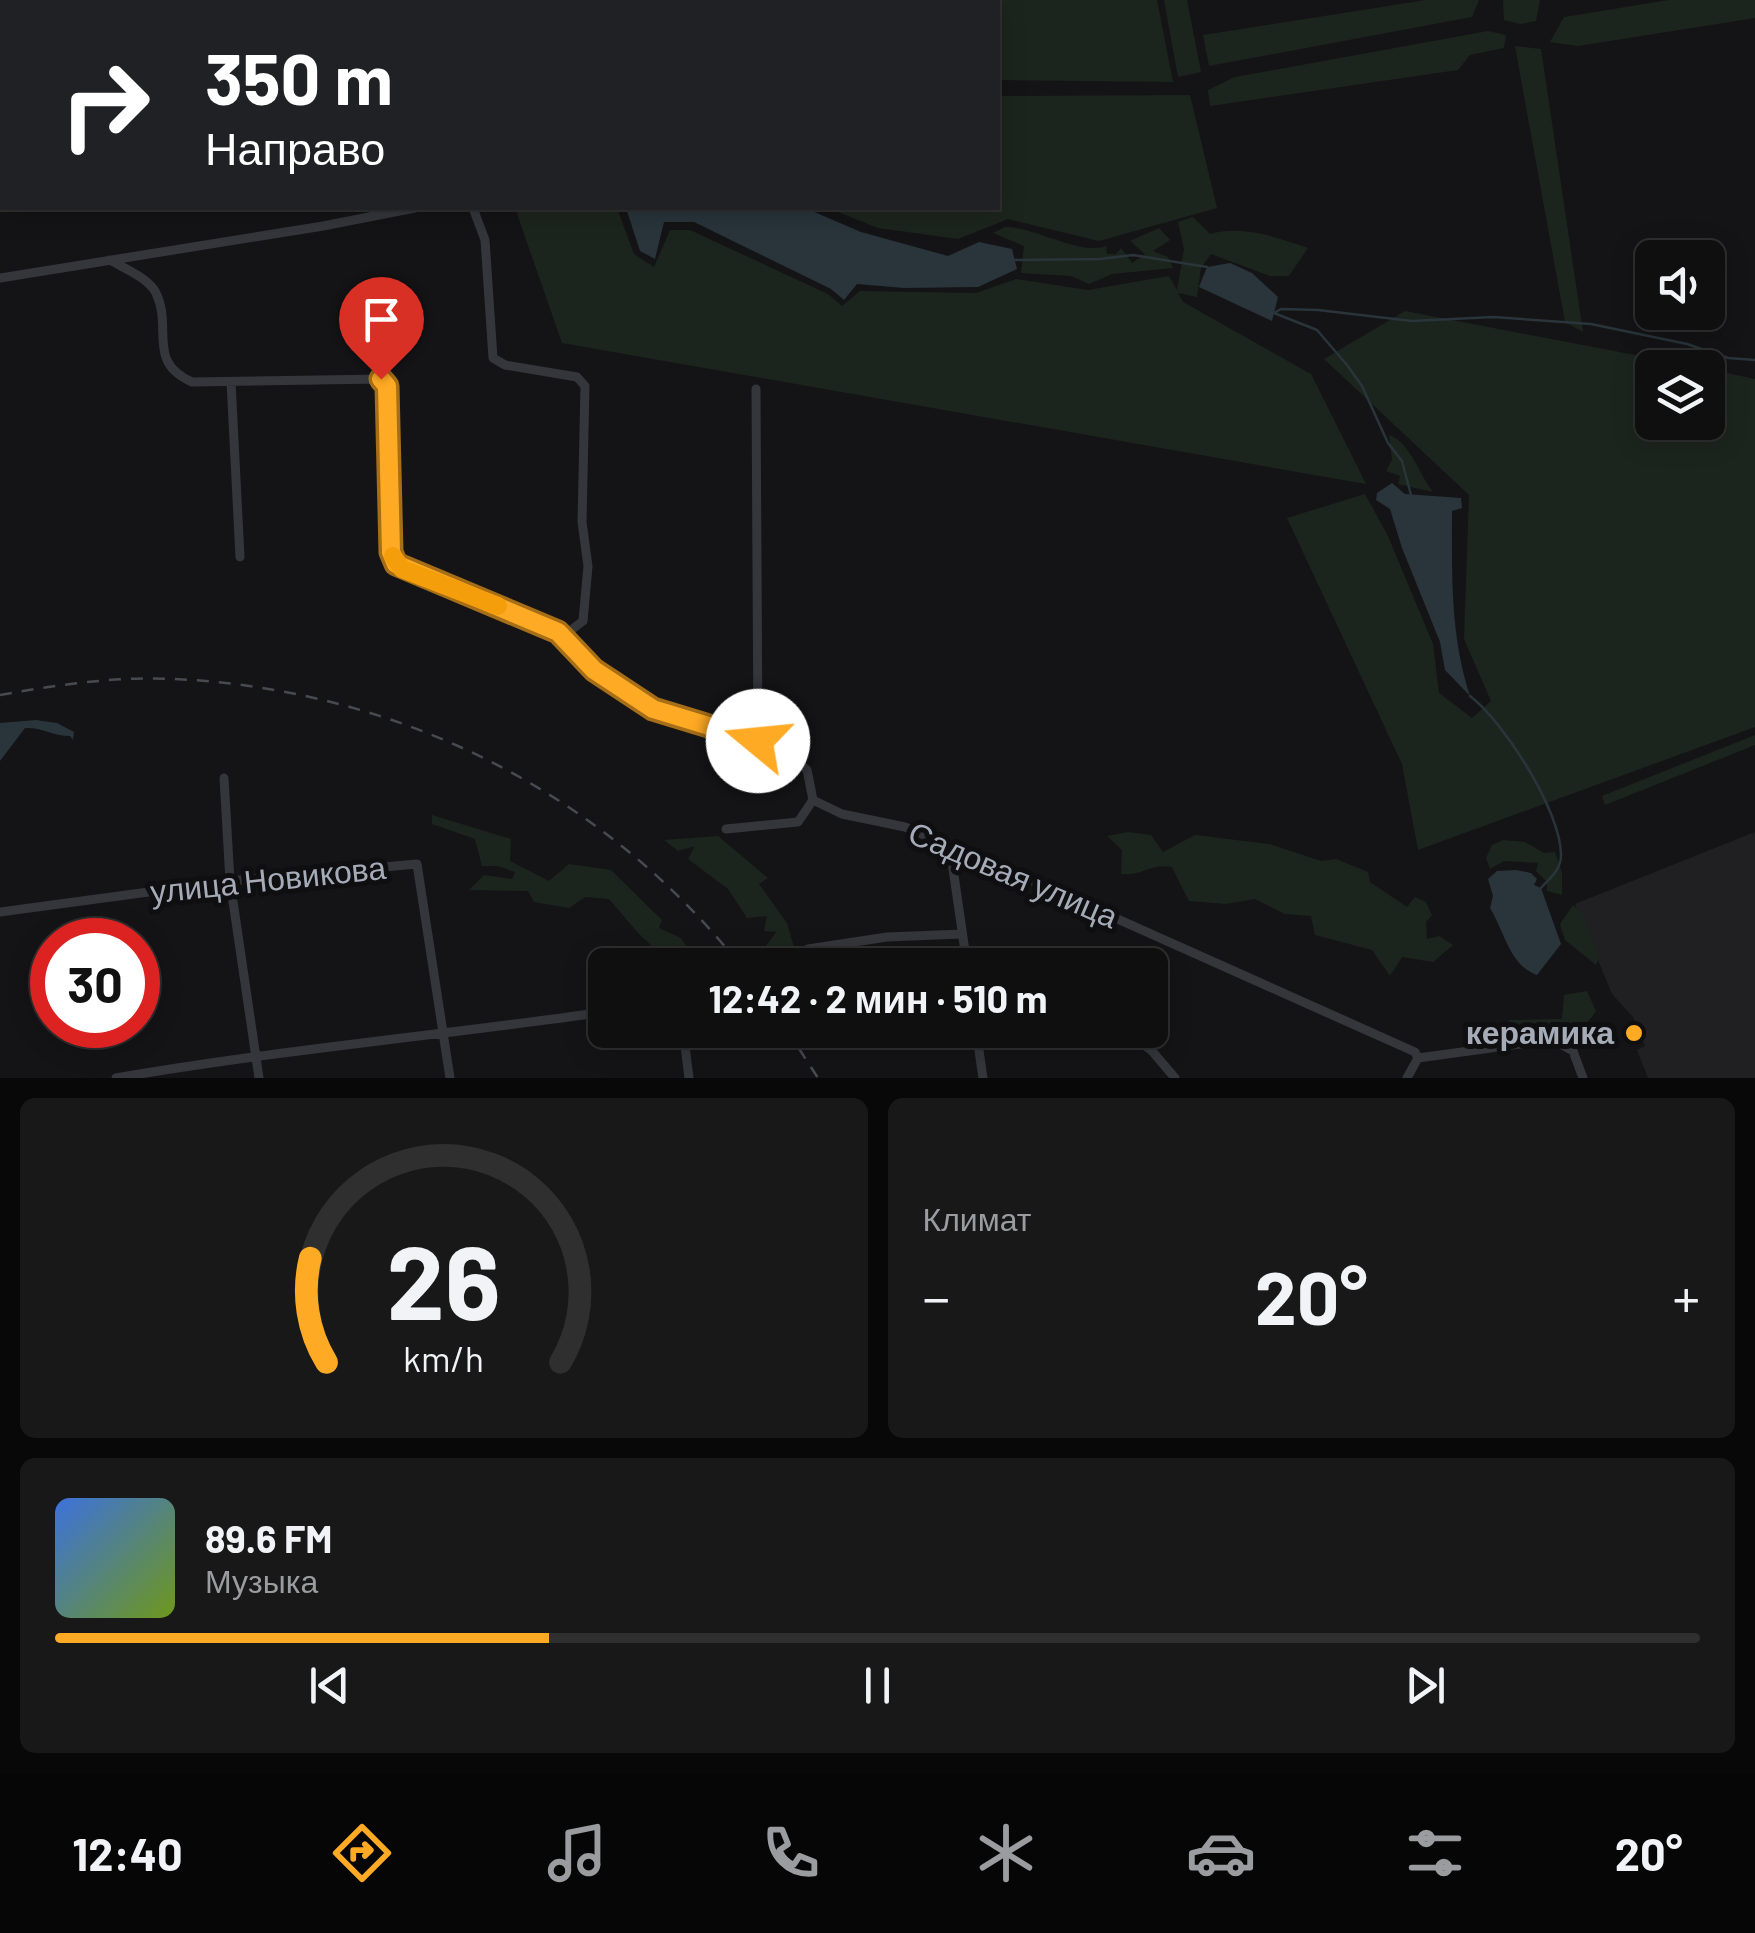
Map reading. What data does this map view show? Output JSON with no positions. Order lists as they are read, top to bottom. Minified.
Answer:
{"streets":{"street":["Садовая улица","улица Новикова"]},"places":["керамика"],"page":{"turn":["350 m","Направо"],"limit":"30","trip":"12:42 · 2 мин · 510 m","tile":"Климат","heat":["−","20°","+"],"song":["89.6 FM","Музыка"],"tabs":["12:40","20°"],"gauge":["26","km/h"]}}
